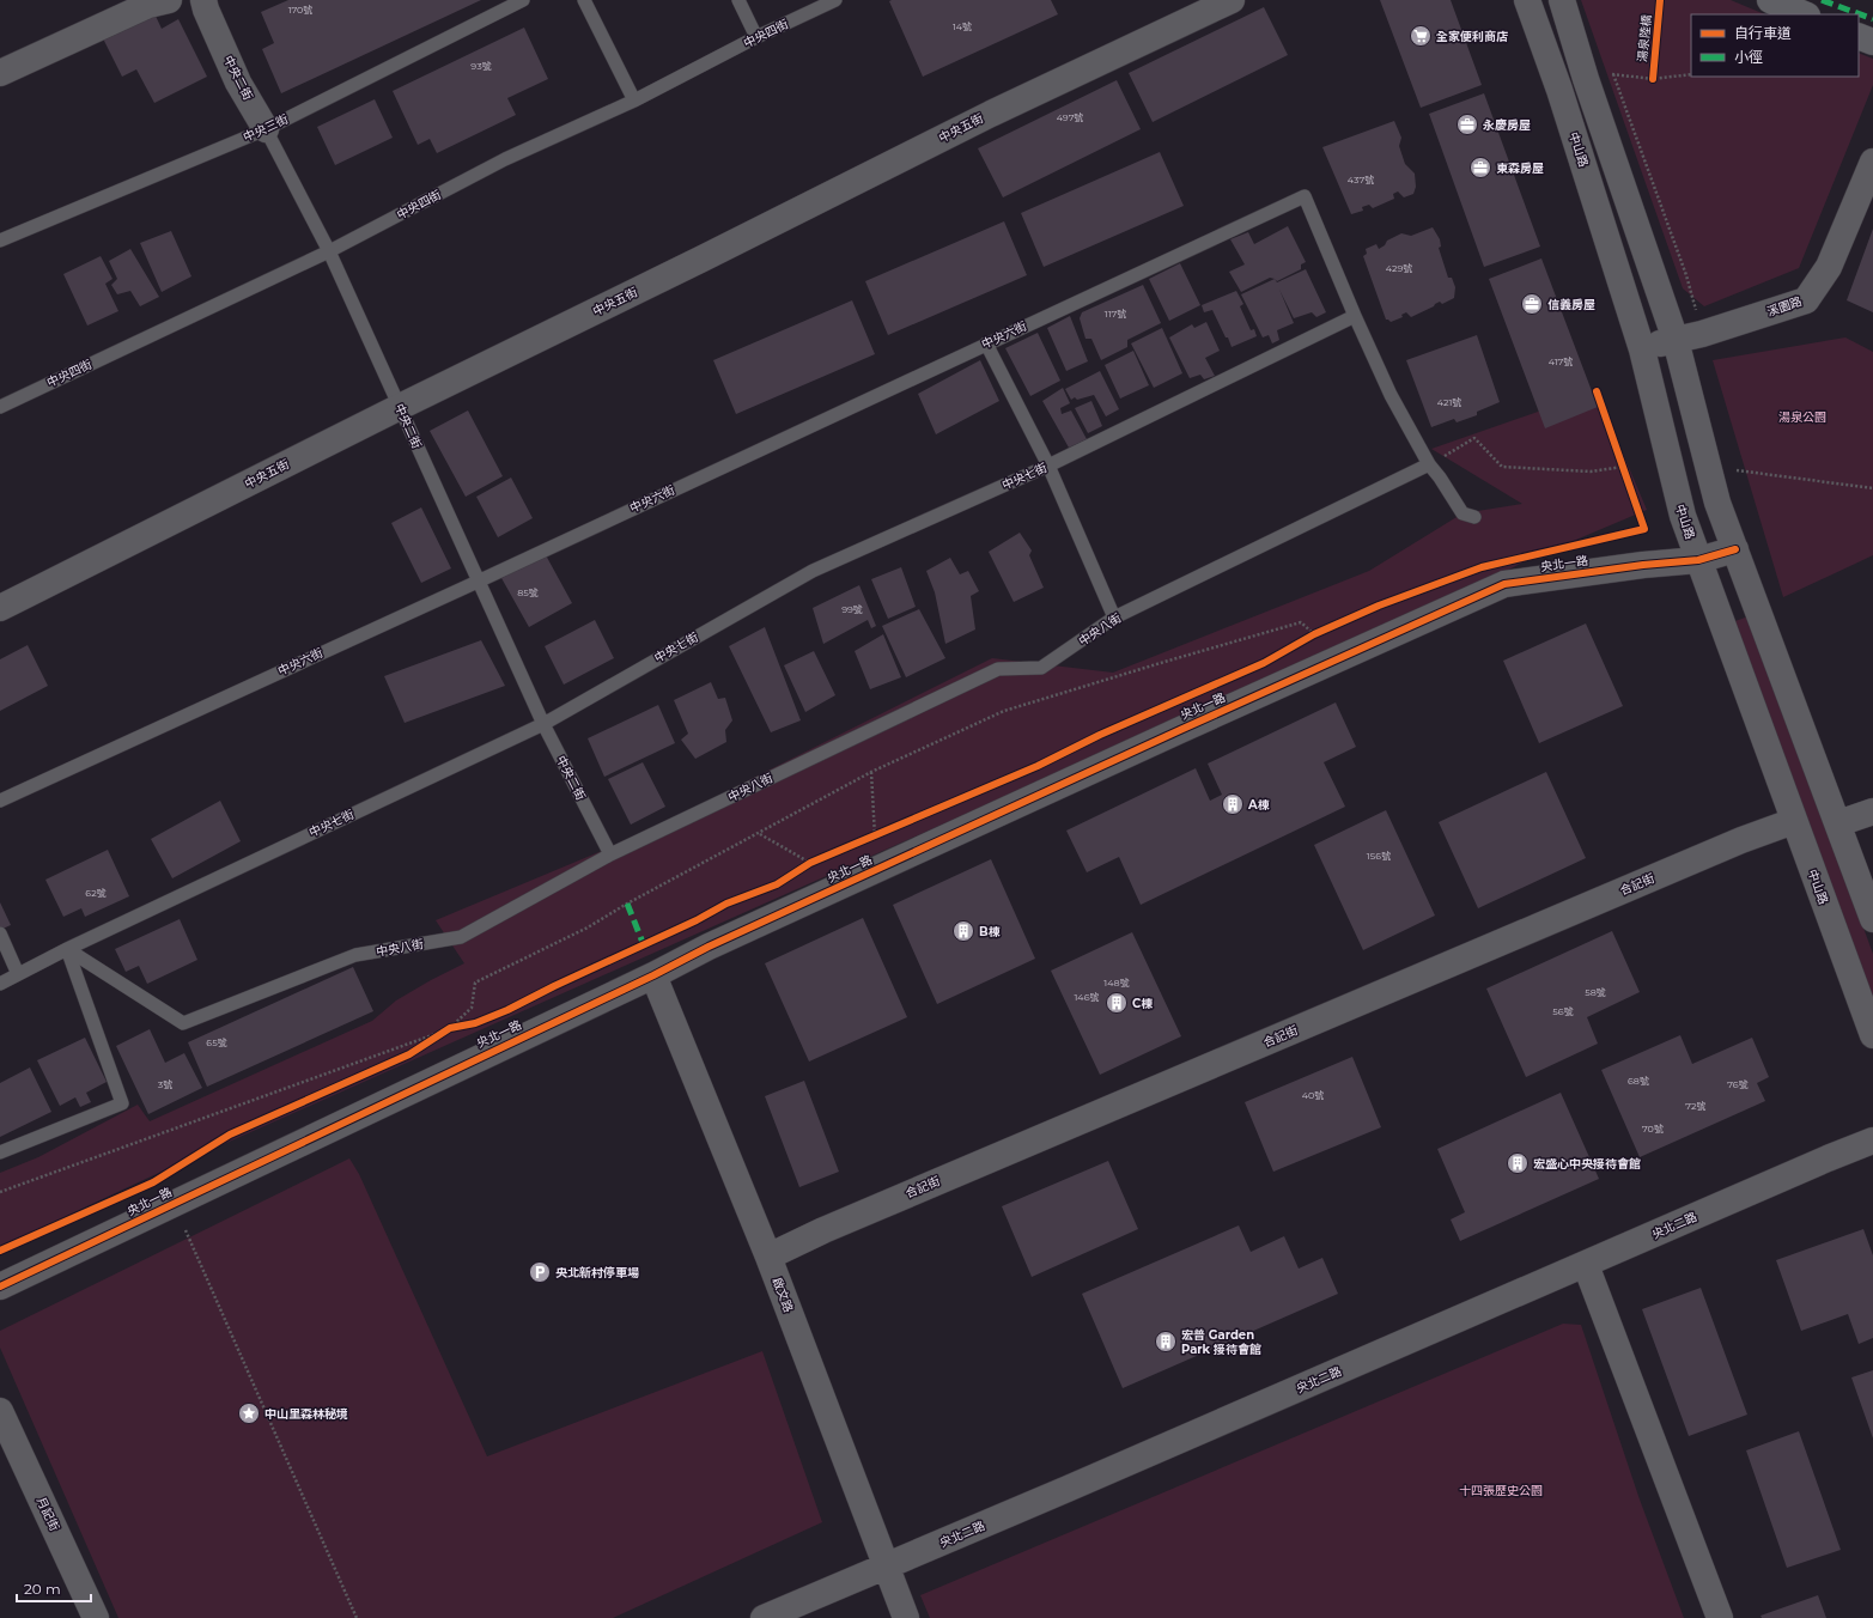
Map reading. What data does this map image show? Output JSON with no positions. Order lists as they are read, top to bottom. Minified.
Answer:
{"streets":{"street":["中央二街","中央五街","中山路","溪園路","央北一路","合記街","央北二路","啟文路","月記街"],"lane":["中央四街","中央三街","中央六街","中央七街","中央八街"],"cycle path":["湯泉陸橋"]},"crossings":[["中央四街","中央二街"],["中央二街","中央三街"],["中央二街","中央五街"],["中央二街","中央六街"],["中央二街","中央七街"],["中央二街","中央八街"],["中山路","溪園路"],["中山路","央北一路"],["中山路","合記街"],["中央六街","中央七街"],["中央七街","中央八街"],["央北一路","啟文路"],["合記街","啟文路"],["央北二路","啟文路"]],"parks":["湯泉公園","十四張歷史公園"],"places":{"supermarket":["全家便利商店"],"office":["永慶房屋","東森房屋","信義房屋"],"building":["A棟","B棟","C棟","宏盛心中央接待會館","宏普 Garden Park 接待會館"],"parking":["央北新村停車場"],"place":["中山里森林秘境"]},"house_numbers":["170號","14號","93號","497號","437號","429號","117號","417號","421號","85號","99號","156號","62號","148號","58號","146號","56號","65號","68號","3號","76號","40號","72號","70號"],"legend":["自行車道","小徑"],"scale_bar":"20 m"}
